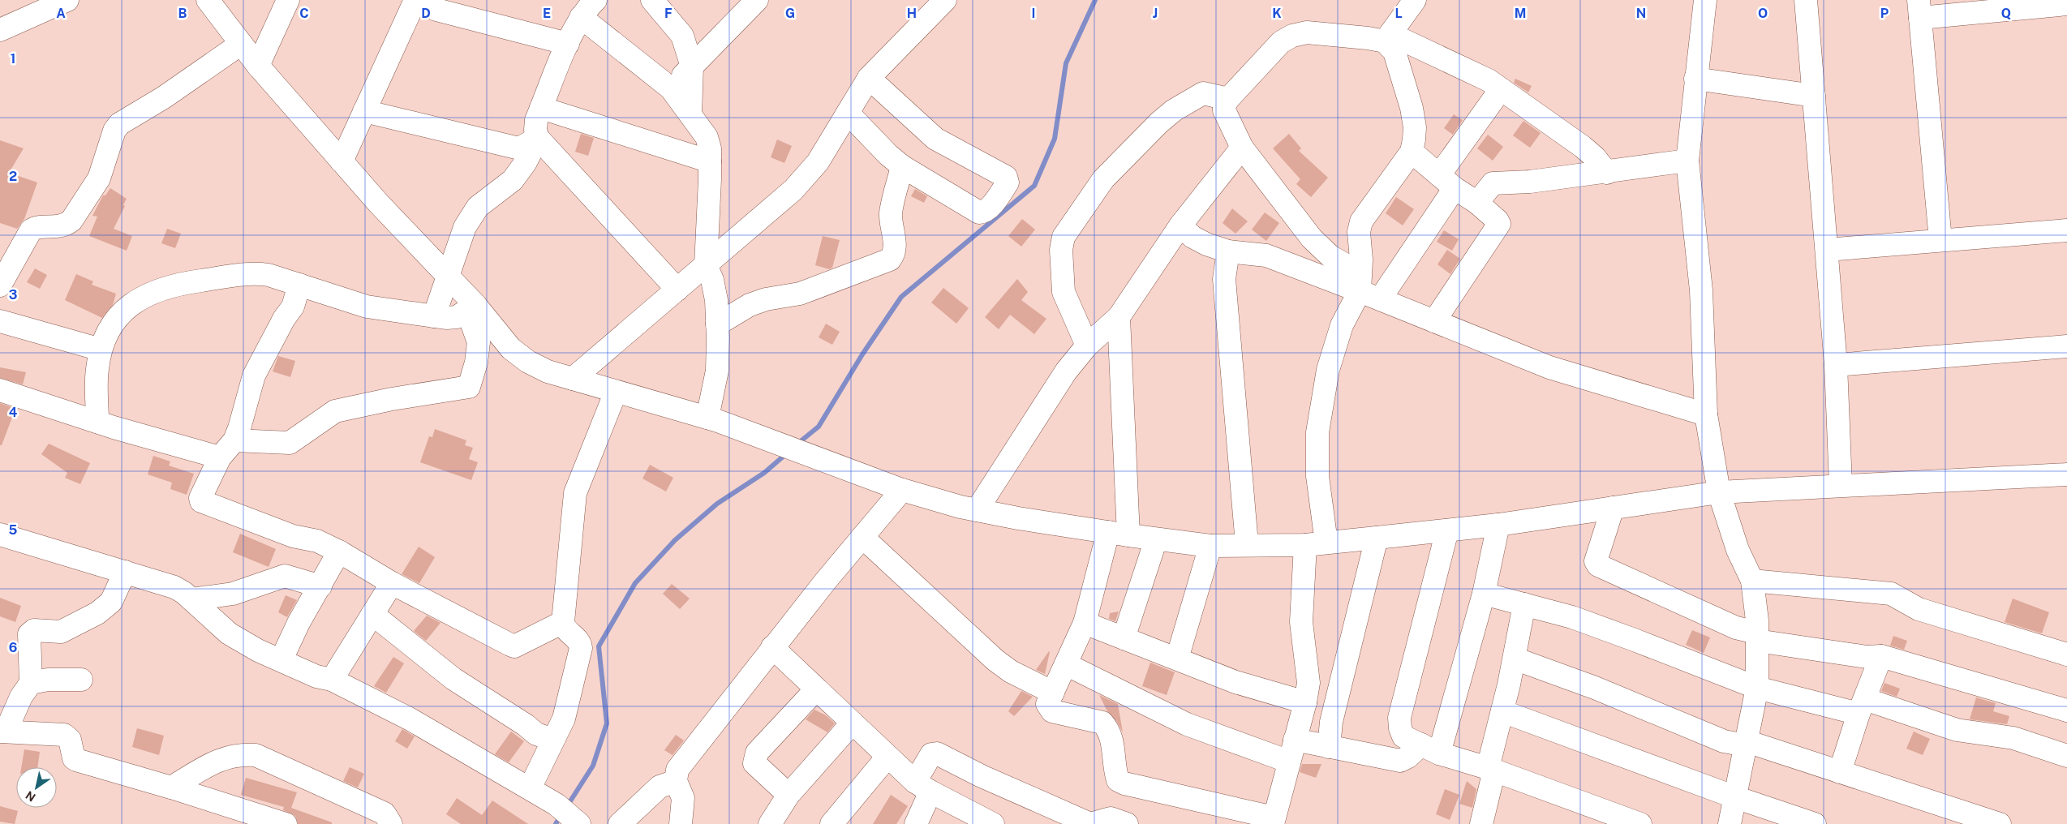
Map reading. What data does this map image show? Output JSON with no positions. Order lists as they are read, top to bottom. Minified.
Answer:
{"north":"bottom left","grid":{"columns":["A","B","C","D","E","F","G","H","I","J","K","L","M","N","O","P","Q"],"rows":["1","2","3","4","5","6"]}}
